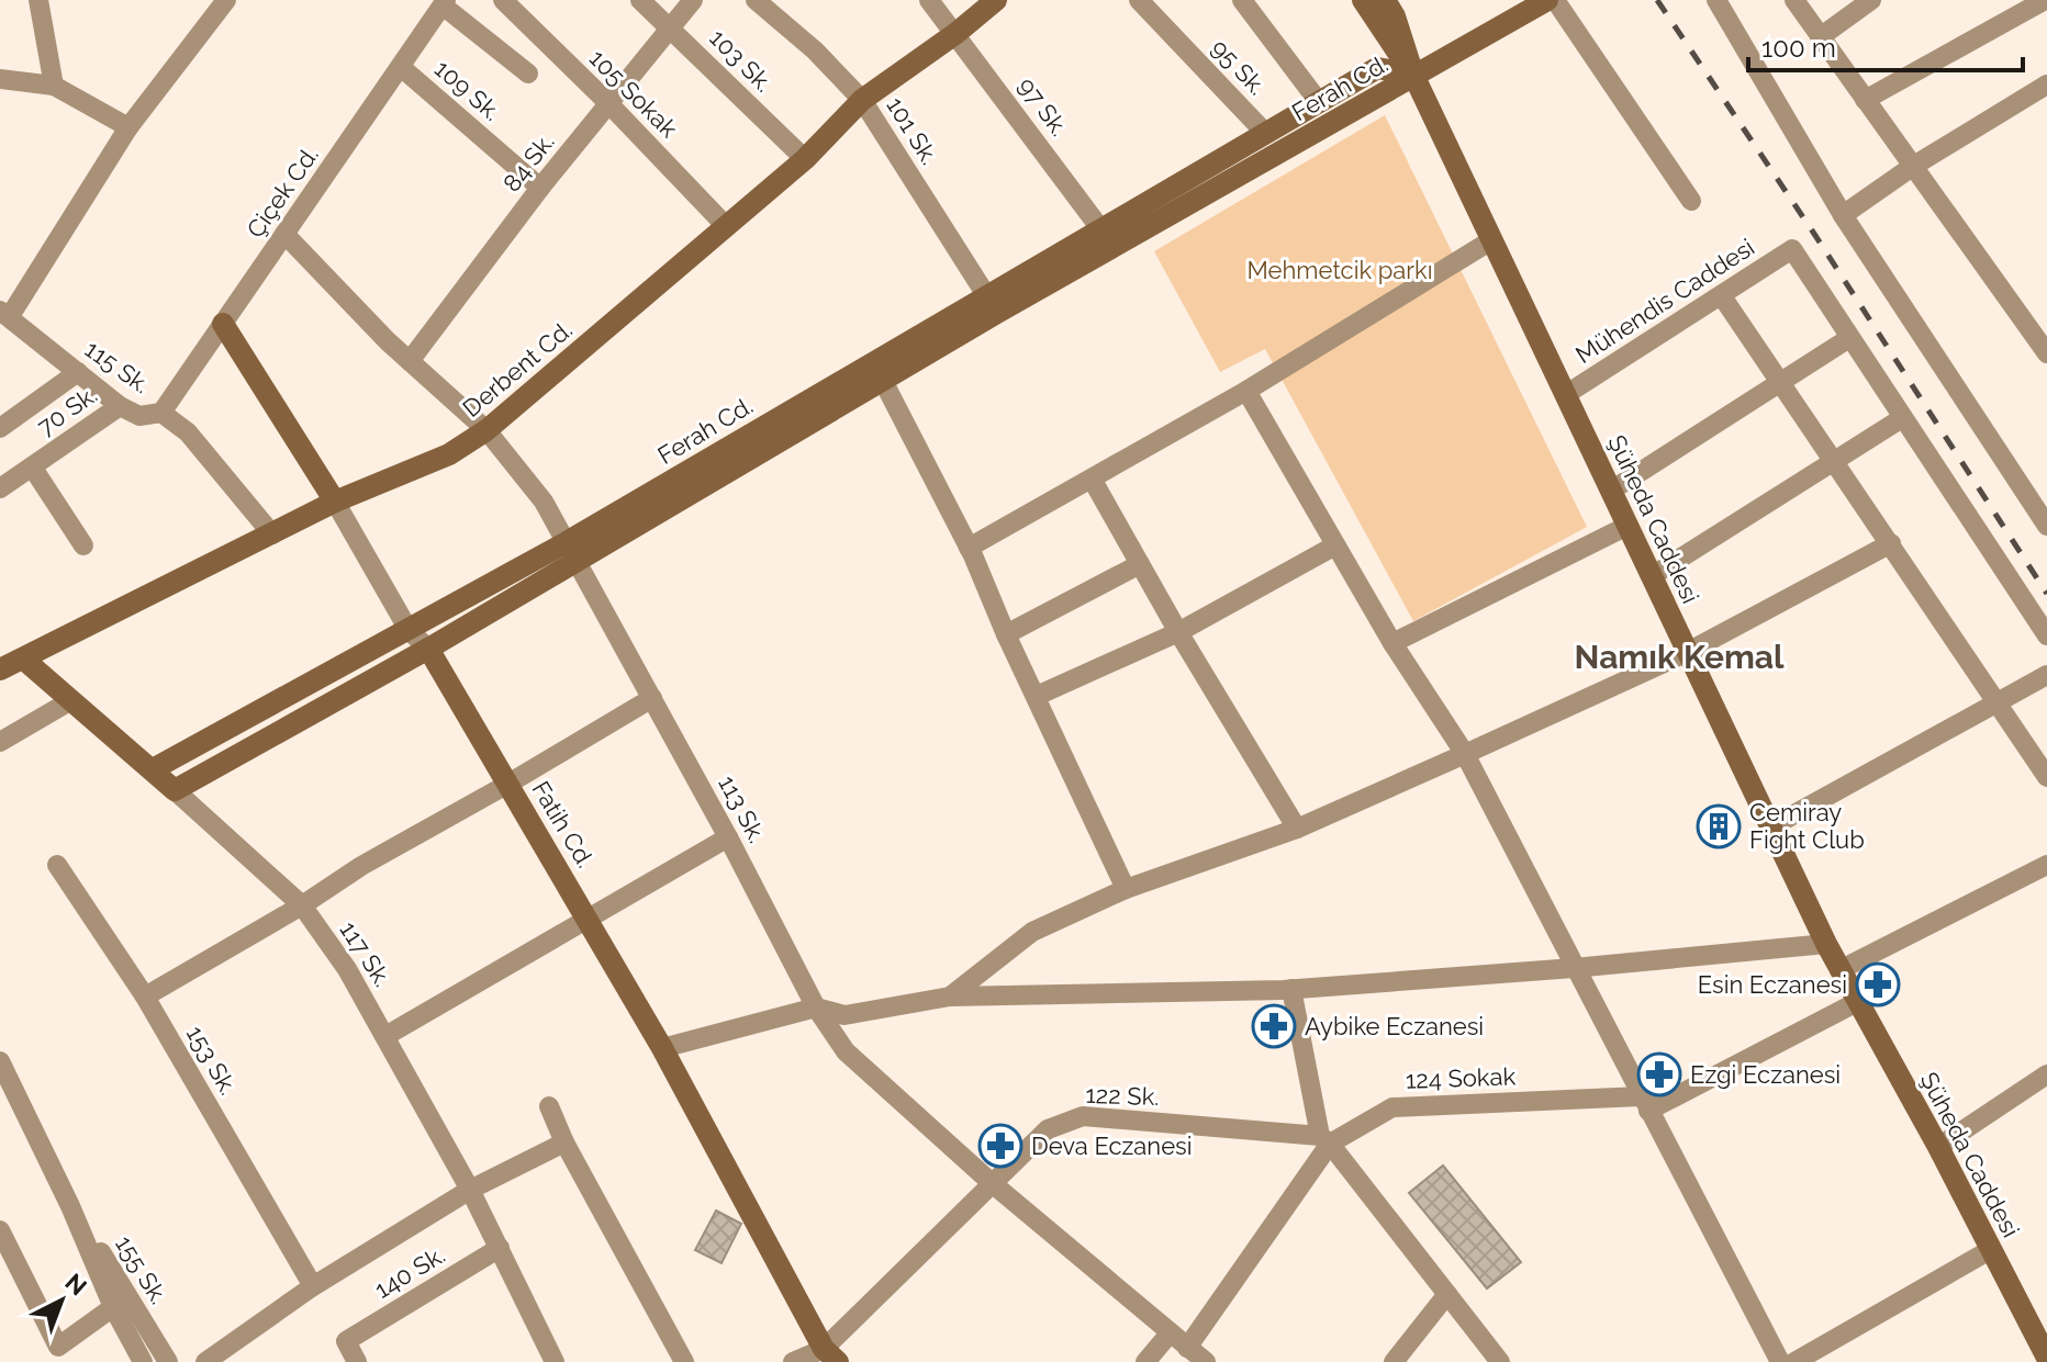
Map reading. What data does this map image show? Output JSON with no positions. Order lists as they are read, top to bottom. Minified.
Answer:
{"streets":{"street":["103 Sk.","95 Sk.","Ferah Cd.","109 Sk.","105 Sokak","97 Sk.","101 Sk.","84 Sk.","Çiçek Cd.","Mühendis Caddesi","115 Sk.","Derbent Cd.","70 Sk.","Şüheda Caddesi","113 Sk.","Fatih Cd.","117 Sk.","153 Sk.","124 Sokak","122 Sk.","155 Sk.","140 Sk."]},"crossings":[["103 Sk.","84 Sk."],["103 Sk.","Derbent Cd."],["95 Sk.","Ferah Cd."],["Ferah Cd.","97 Sk."],["Ferah Cd.","101 Sk."],["Ferah Cd.","Şüheda Caddesi"],["Ferah Cd.","113 Sk."],["Ferah Cd.","Fatih Cd."],["Ferah Cd.","117 Sk."],["109 Sk.","84 Sk."],["109 Sk.","Çiçek Cd."],["105 Sokak","84 Sk."],["105 Sokak","Derbent Cd."],["97 Sk.","Derbent Cd."],["101 Sk.","Derbent Cd."],["84 Sk.","113 Sk."],["Çiçek Cd.","115 Sk."],["Çiçek Cd.","113 Sk."],["Çiçek Cd.","Fatih Cd."],["Mühendis Caddesi","Şüheda Caddesi"],["115 Sk.","Derbent Cd."],["115 Sk.","70 Sk."],["Derbent Cd.","113 Sk."],["Derbent Cd.","Fatih Cd."],["Derbent Cd.","117 Sk."],["113 Sk.","124 Sokak"],["113 Sk.","122 Sk."],["Fatih Cd.","122 Sk."],["117 Sk.","140 Sk."],["124 Sokak","122 Sk."]],"districts":["Namık Kemal"],"parks":["Mehmetcik parkı"],"places":{"building":["Cemiray Fight Club"],"pharmacy":["Esin Eczanesi","Aybike Eczanesi","Ezgi Eczanesi","Deva Eczanesi"]},"scale_bar":"100 m","north":"top right"}
